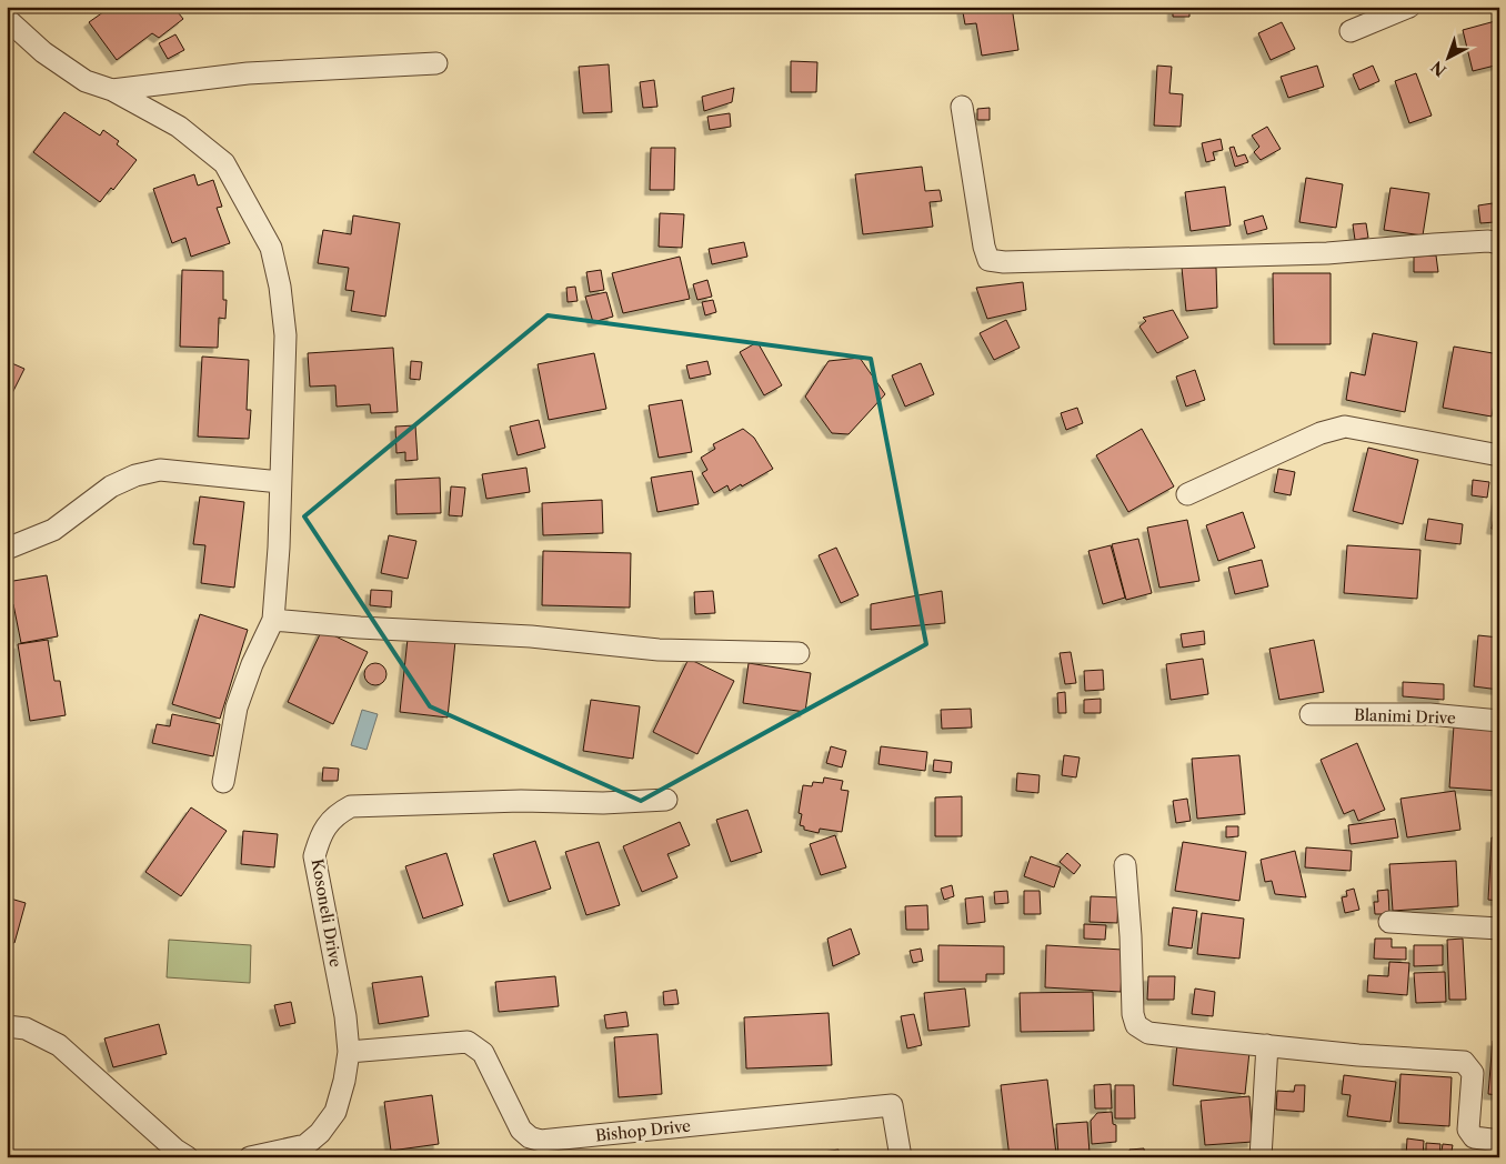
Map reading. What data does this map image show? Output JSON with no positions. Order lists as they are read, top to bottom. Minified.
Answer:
{"streets":{"street":["Blanimi Drive","Kosoneli Drive","Bishop Drive"]},"crossings":[["Kosoneli Drive","Bishop Drive"]],"north":"bottom left"}
